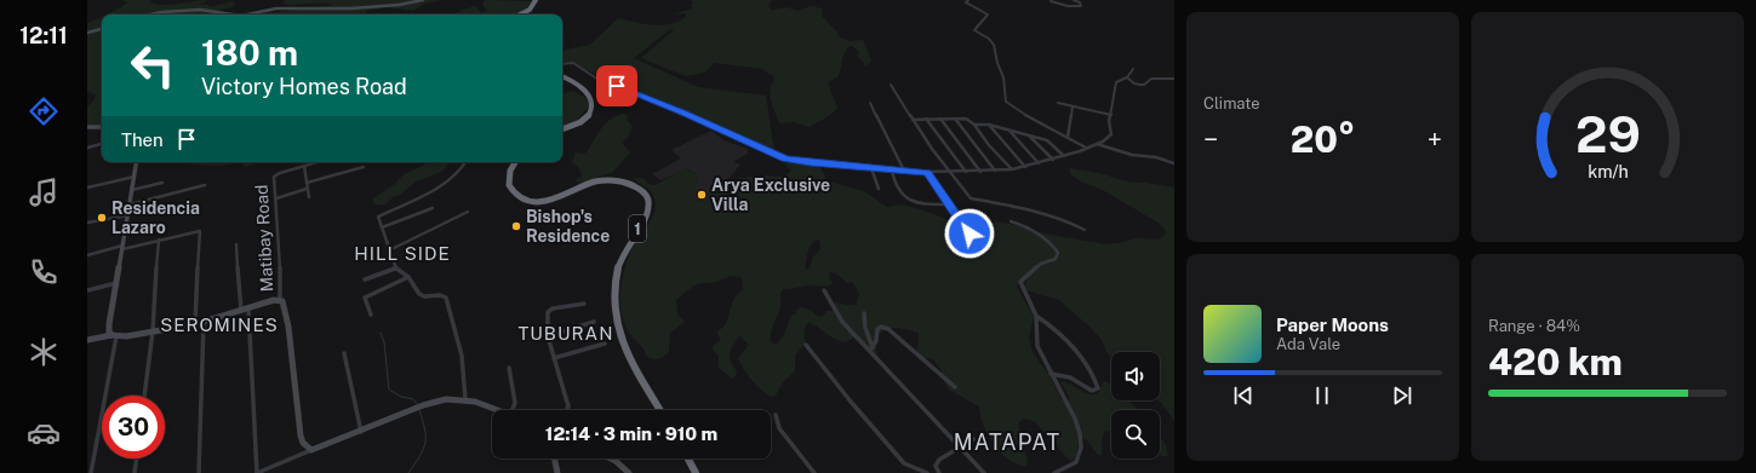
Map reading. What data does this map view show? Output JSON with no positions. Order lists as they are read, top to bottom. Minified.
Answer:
{"streets":{"highway":["1"],"street":["Matibay Road"]},"districts":["HILL SIDE","SEROMINES","TUBURAN","MATAPAT"],"places":["Arya Exclusive Villa","Residencia Lazaro","Bishop's Residence"],"page":{"tabs":"12:11","tile":["Climate",["Range · 84%","420 km"]],"turn":["180 m","Victory Homes Road"],"then":"Then","heat":["−","20°","+"],"song":["Paper Moons","Ada Vale"],"limit":"30","trip":"12:14 · 3 min · 910 m","gauge":["29","km/h"]}}
